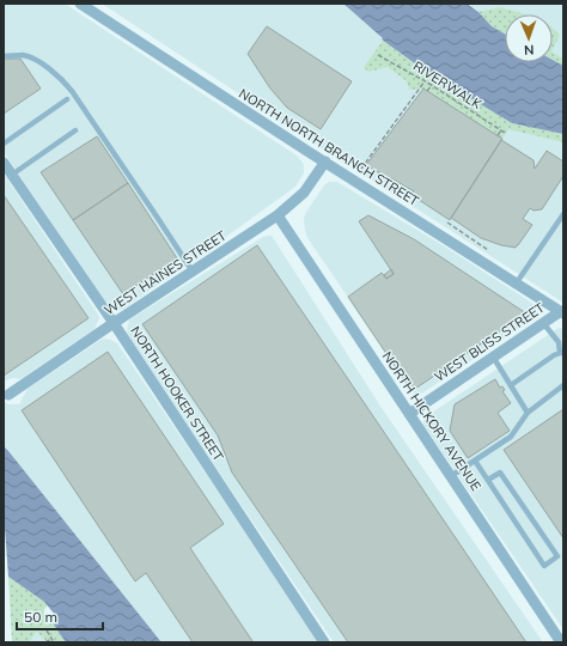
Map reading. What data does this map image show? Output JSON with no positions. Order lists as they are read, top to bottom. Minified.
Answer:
{"streets":{"street":["NORTH NORTH BRANCH STREET","WEST HAINES STREET","WEST BLISS STREET","NORTH HOOKER STREET","NORTH HICKORY AVENUE"],"path":["RIVERWALK"]},"crossings":[["NORTH NORTH BRANCH STREET","WEST HAINES STREET"],["NORTH NORTH BRANCH STREET","WEST BLISS STREET"],["WEST HAINES STREET","NORTH HOOKER STREET"],["WEST HAINES STREET","NORTH HICKORY AVENUE"],["WEST BLISS STREET","NORTH HICKORY AVENUE"]],"scale_bar":"50 m","north":"bottom"}
